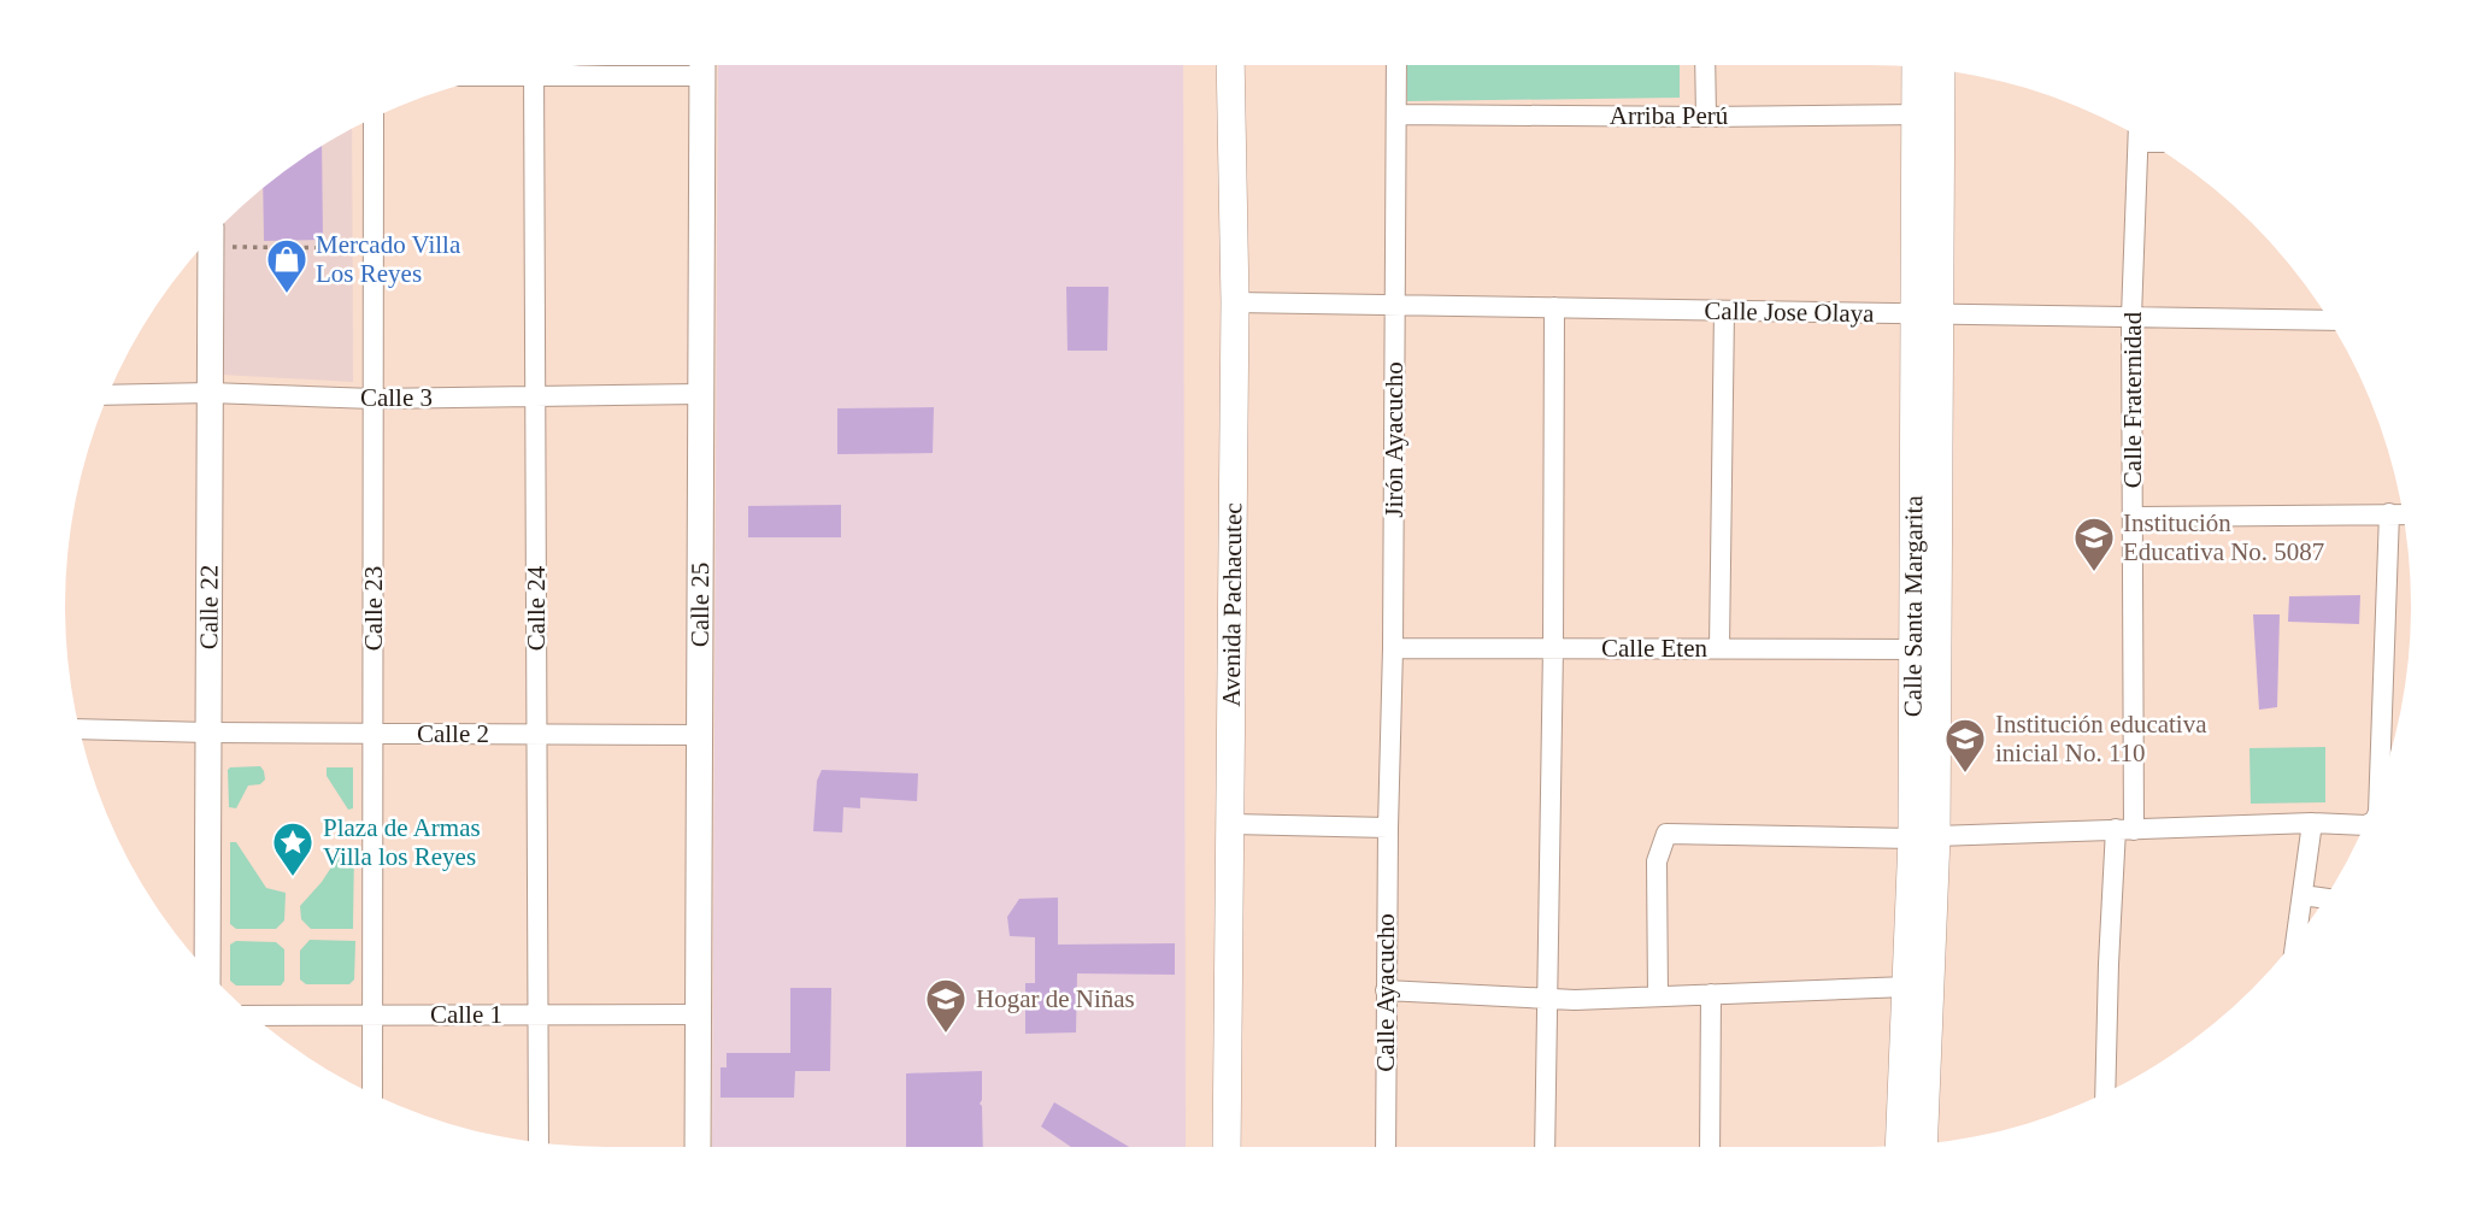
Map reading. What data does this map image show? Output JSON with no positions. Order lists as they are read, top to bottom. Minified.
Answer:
{"streets":{"main road":["Avenida Pachacutec","Calle Santa Margarita"],"street":["Arriba Perú","Calle Jose Olaya","Calle 3","Calle Fraternidad","Jirón Ayacucho","Calle 25","Calle 22","Calle 23","Calle 24","Calle Eten","Calle 2","Calle Ayacucho","Calle 1"]},"crossings":[["Arriba Perú","Jirón Ayacucho"],["Arriba Perú","Calle Santa Margarita"],["Calle Jose Olaya","Calle Fraternidad"],["Calle Jose Olaya","Jirón Ayacucho"],["Calle Jose Olaya","Avenida Pachacutec"],["Calle Jose Olaya","Calle Santa Margarita"],["Calle 3","Calle 25"],["Calle 3","Calle 22"],["Calle 3","Calle 23"],["Calle 3","Calle 24"],["Jirón Ayacucho","Calle Eten"],["Jirón Ayacucho","Calle Ayacucho"],["Calle 25","Calle 2"],["Calle 25","Calle 1"],["Calle Santa Margarita","Calle Eten"],["Calle 22","Calle 2"],["Calle 23","Calle 2"],["Calle 23","Calle 1"],["Calle 24","Calle 2"],["Calle 24","Calle 1"]],"places":{"shop":["Mercado Villa Los Reyes"],"school or university":["Institución Educativa No. 5087","Institución educativa inicial No. 110","Hogar de Niñas"],"place":["Plaza de Armas Villa los Reyes"]}}
